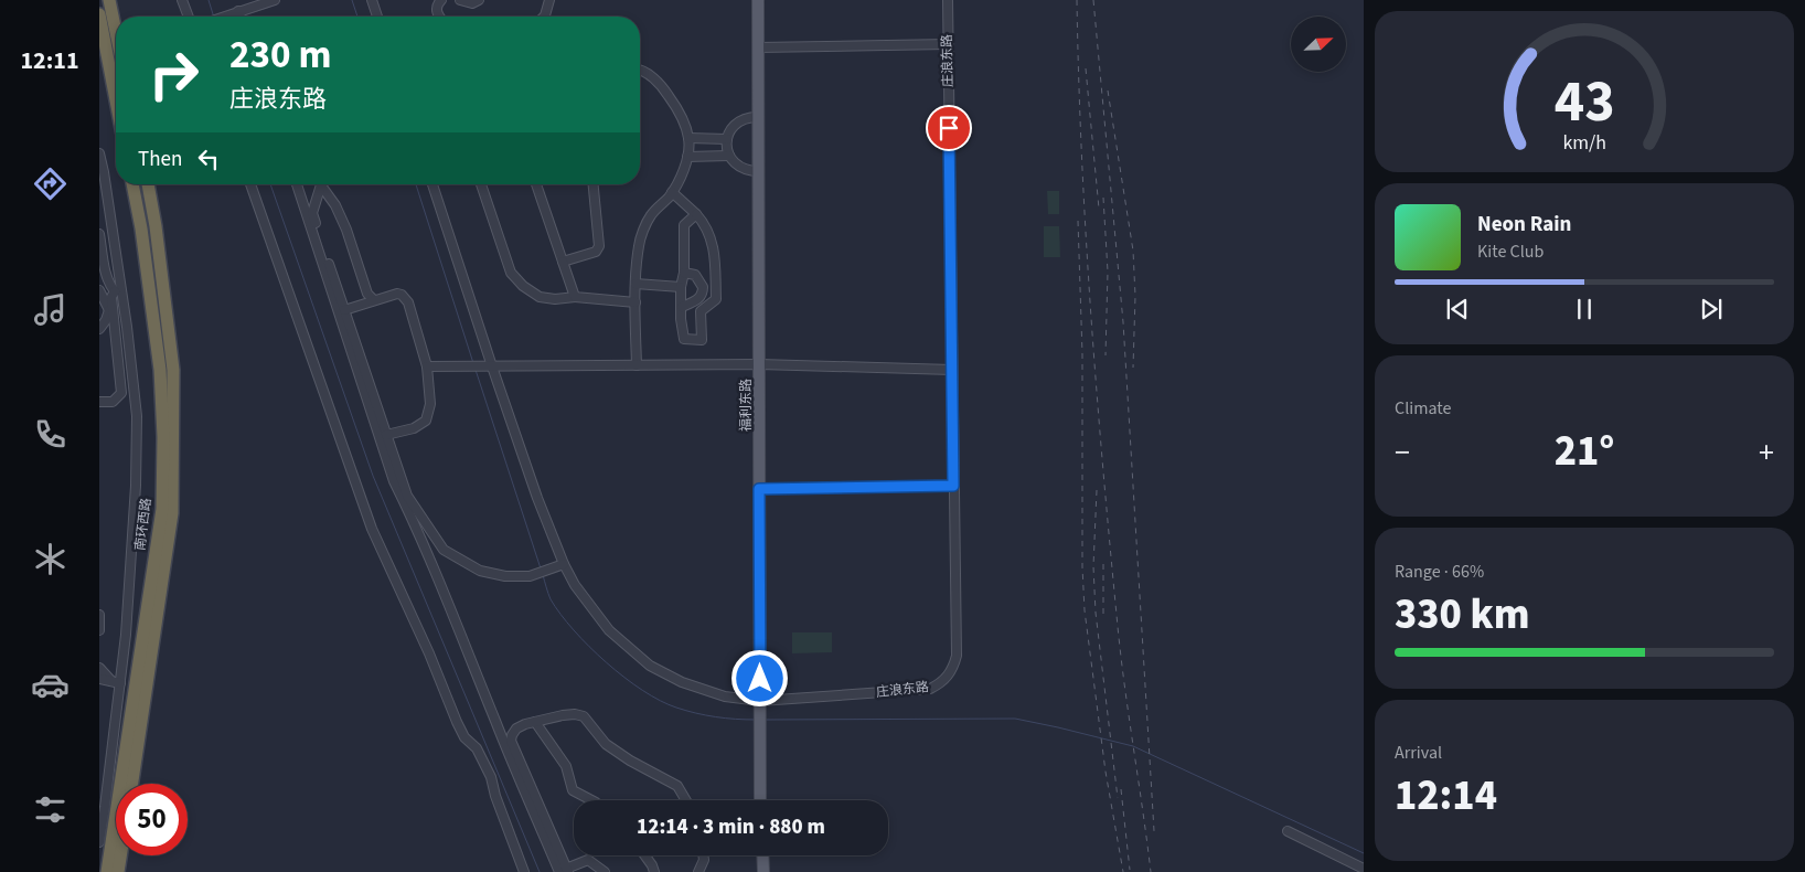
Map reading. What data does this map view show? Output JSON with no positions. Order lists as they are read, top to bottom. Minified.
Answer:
{"streets":{"highway":["南环西路"],"main road":["福利东路"],"street":["庄浪东路"]},"crossings":[["庄浪东路","福利东路"]],"north":"top right","page":{"tabs":"12:11","turn":["230 m","庄浪东路"],"then":"Then","song":["Neon Rain","Kite Club"],"tile":["Climate",["Range · 66%","330 km"],["Arrival","12:14"]],"heat":["−","21°","+"],"limit":"50","trip":"12:14 · 3 min · 880 m","gauge":["43","km/h"]}}
